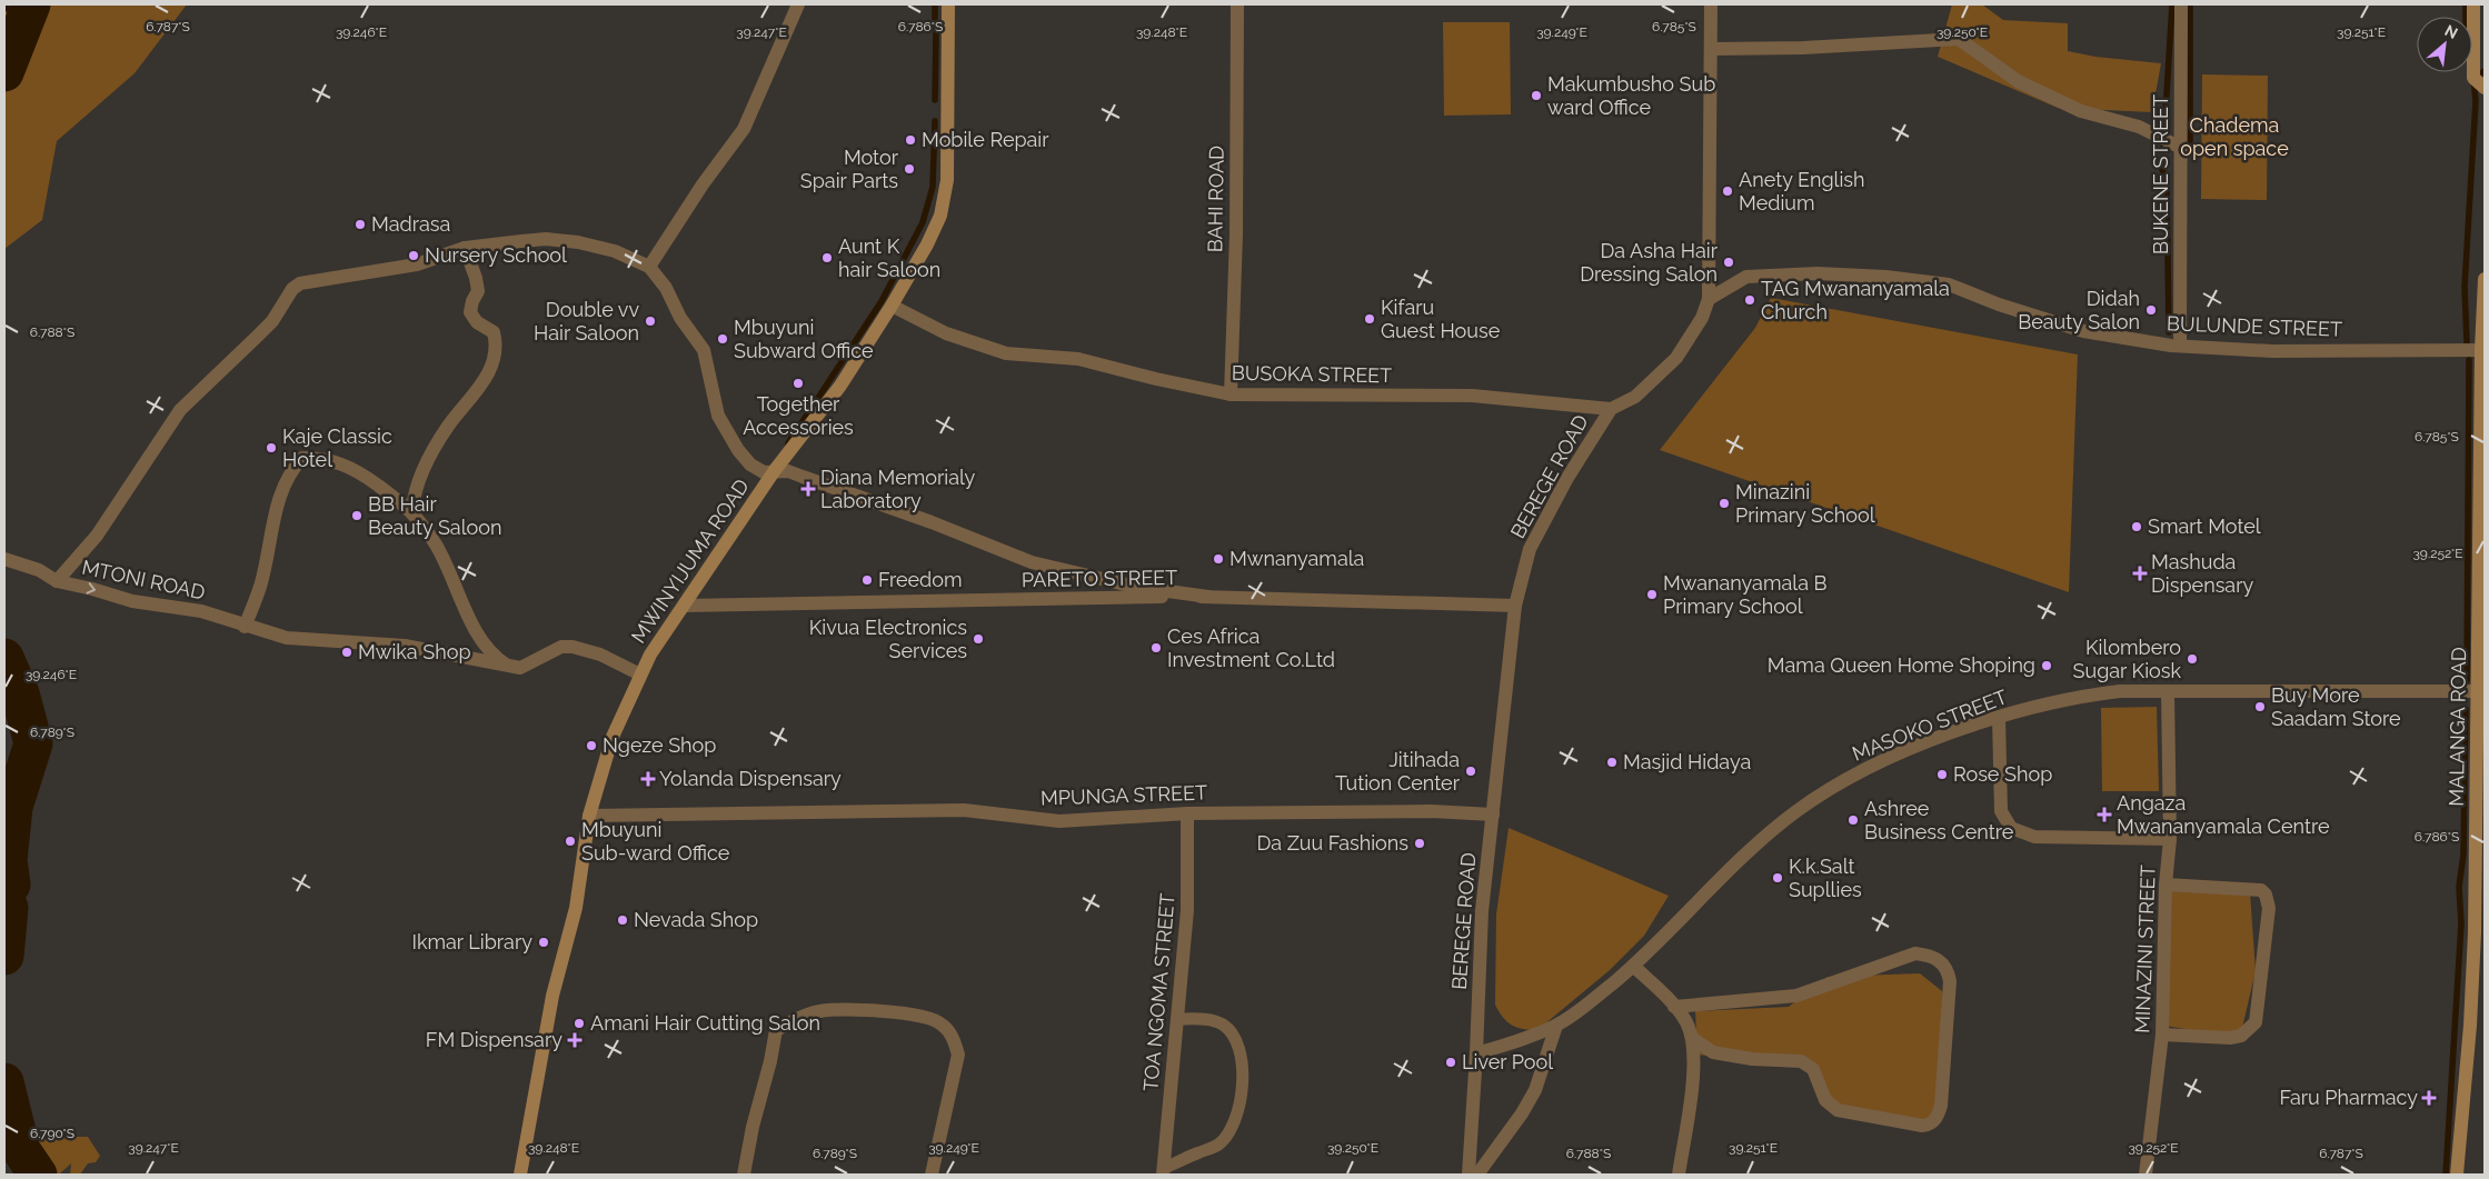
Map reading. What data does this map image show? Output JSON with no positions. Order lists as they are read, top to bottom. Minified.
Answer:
{"streets":{"street":["BUKENE STREET","BAHI ROAD","BULUNDE STREET","BUSOKA STREET","BEREGE ROAD","MWINYIJUMA ROAD","PARETO STREET","MTONI ROAD","MASOKO STREET","MALANGA ROAD","MPUNGA STREET","MINAZINI STREET","TOA NGOMA STREET"]},"crossings":[["BUKENE STREET","BULUNDE STREET"],["BAHI ROAD","BUSOKA STREET"],["BULUNDE STREET","BEREGE ROAD"],["BULUNDE STREET","MALANGA ROAD"],["BUSOKA STREET","BEREGE ROAD"],["BUSOKA STREET","MWINYIJUMA ROAD"],["BEREGE ROAD","PARETO STREET"],["BEREGE ROAD","MASOKO STREET"],["BEREGE ROAD","MPUNGA STREET"],["MWINYIJUMA ROAD","PARETO STREET"],["MWINYIJUMA ROAD","MPUNGA STREET"],["MASOKO STREET","MALANGA ROAD"],["MASOKO STREET","MINAZINI STREET"],["MPUNGA STREET","TOA NGOMA STREET"]],"one_way":["MTONI ROAD"],"parks":["Chadema open space"],"places":{"other":["Makumbusho Sub ward Office","Mobile Repair","Motor Spair Parts","Anety English Medium","Madrasa","Nursery School","Aunt K hair Saloon","Da Asha Hair Dressing Salon","TAG Mwananyamala Church","Didah Beauty Salon","Kifaru Guest House","Double vv Hair Saloon","Mbuyuni Subward Office","Together Accessories","Kaje Classic Hotel","Minazini Primary School","BB Hair Beauty Saloon","Smart Motel","Mwnanyamala","Freedom","Mwananyamala B Primary School","Kivua Electronics Services","Ces Africa Investment Co.Ltd","Mwika Shop","Kilombero Sugar Kiosk","Mama Queen Home Shoping","Buy More Saadam Store","Ngeze Shop","Masjid Hidaya","Jitihada Tution Center","Rose Shop","Ashree Business Centre","Mbuyuni Sub-ward Office","Da Zuu Fashions","K.k.Salt Supllies","Nevada Shop","Ikmar Library","Amani Hair Cutting Salon","Liver Pool"],"health":["Diana Memorialy Laboratory","Mashuda Dispensary","Yolanda Dispensary","Angaza Mwananyamala Centre","FM Dispensary","Faru Pharmacy"]},"north":"top right","coordinates":["6.787°S","6.786°S","6.785°S","39.246°E","39.247°E","39.248°E","39.249°E","39.250°E","39.251°E","6.788°S","39.252°E","6.789°S","6.790°S"]}
